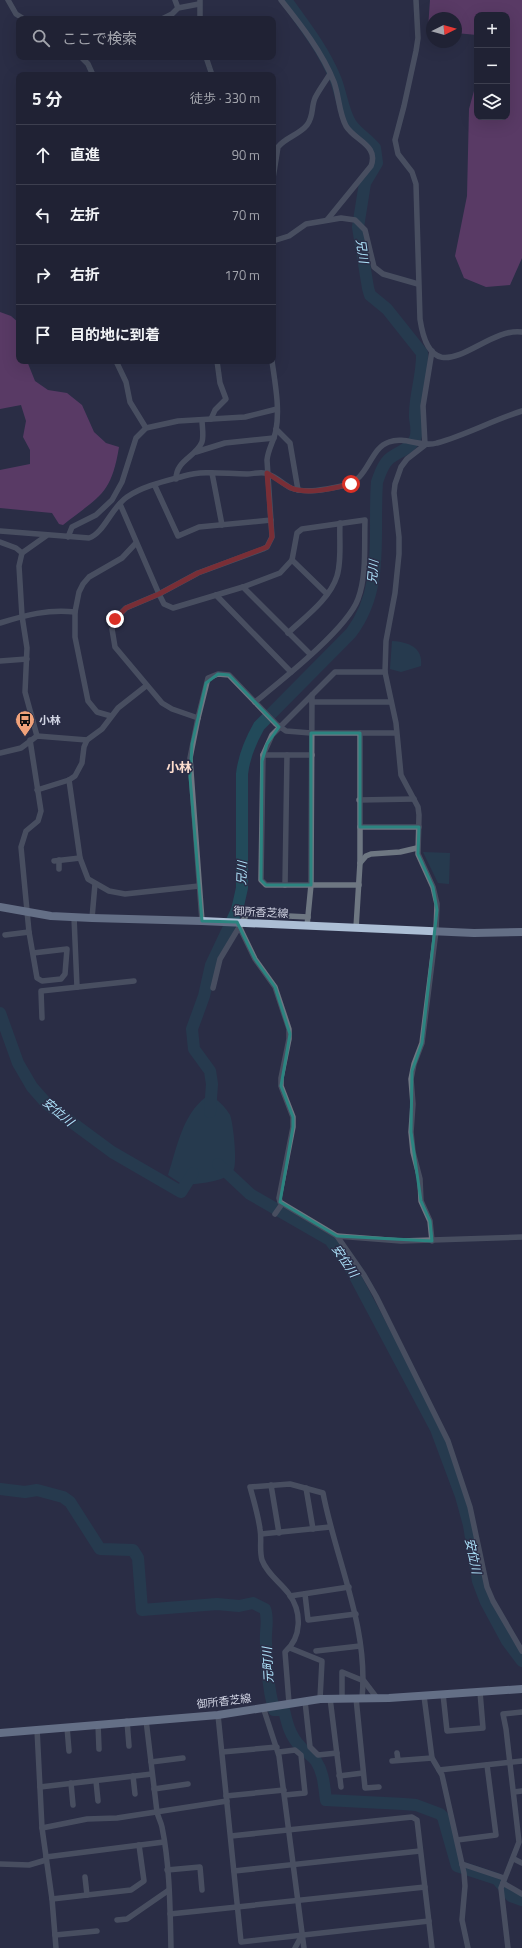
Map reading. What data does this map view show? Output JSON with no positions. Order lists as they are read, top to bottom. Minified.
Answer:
{"streets":{"main road":["御所香芝線"]},"districts":["小林"],"water":["兄川","安位川","元町川"],"places":{"bus stop":["小林"]},"north":"right","page":{"map_buttons":["+","−"],"search":"ここで検索","heading":["5 分","徒歩 · 330 m"],"list":[["直進","90 m"],["左折","70 m"],["右折","170 m"],"目的地に到着"]}}
